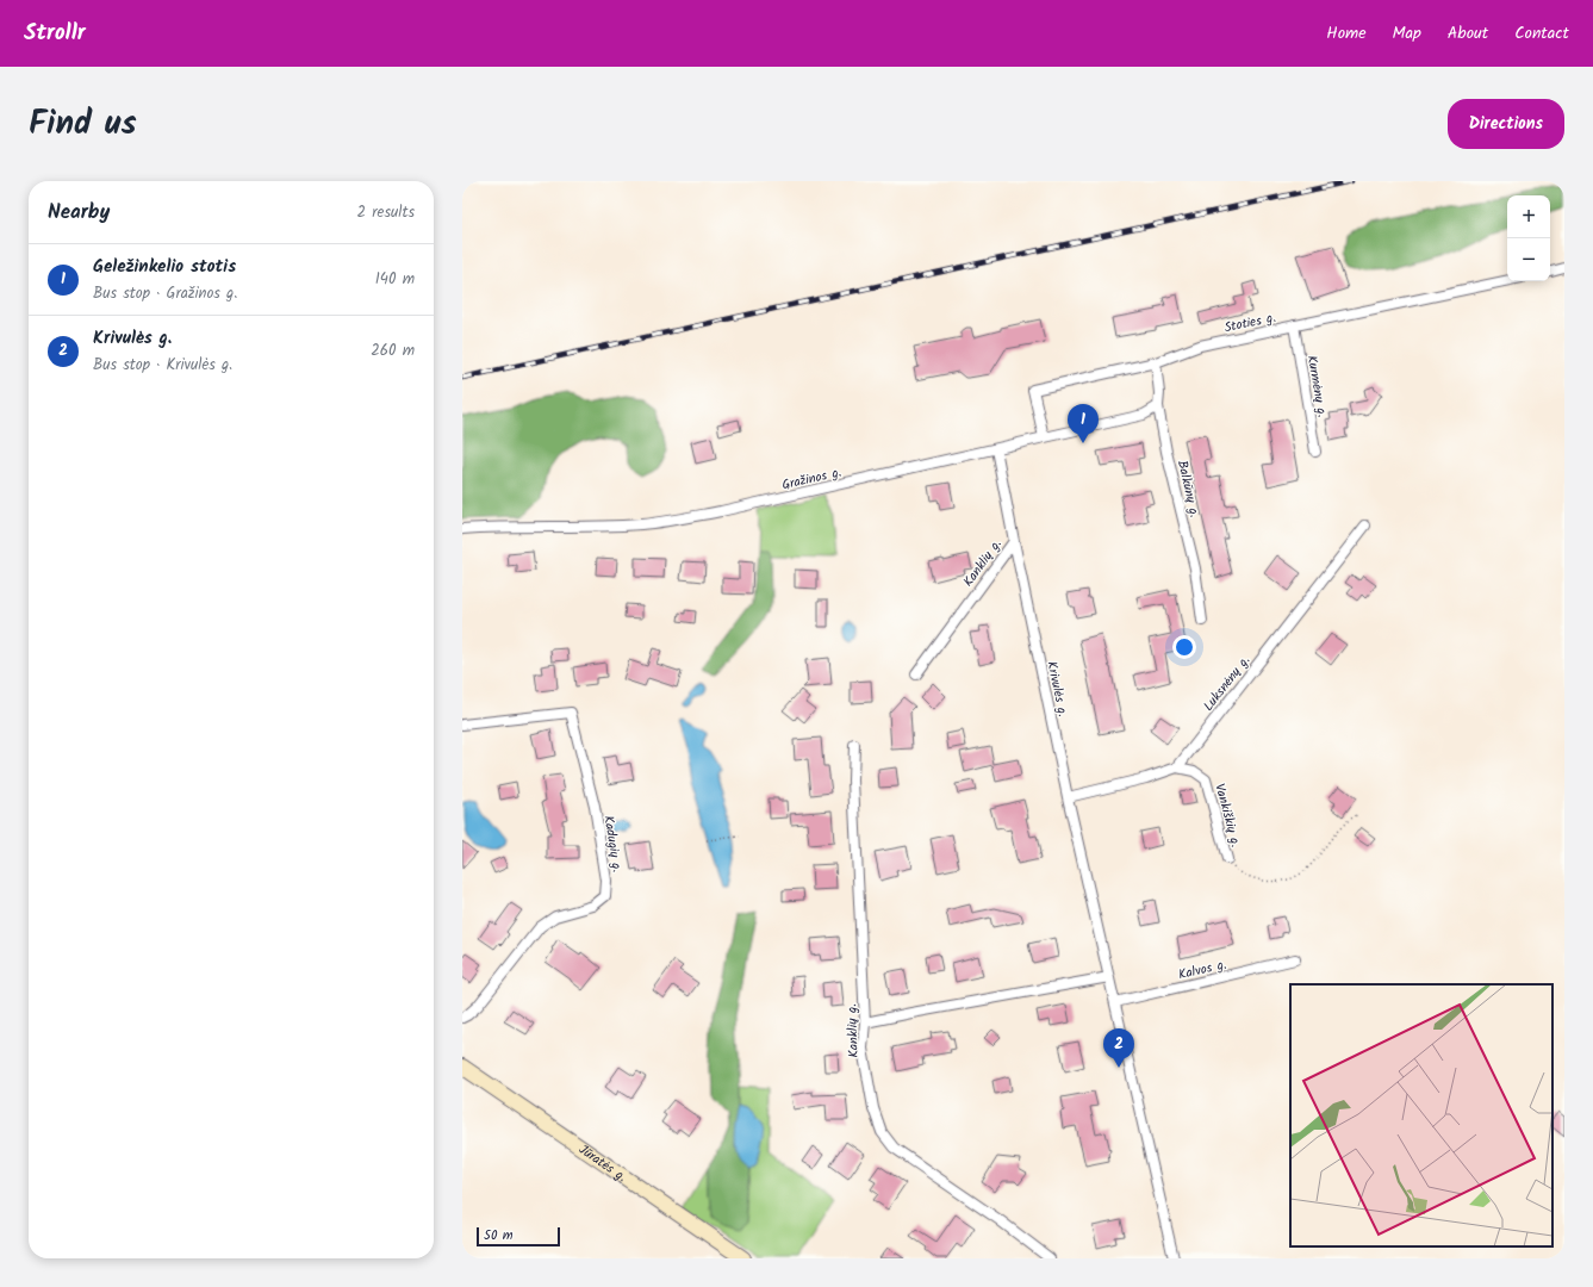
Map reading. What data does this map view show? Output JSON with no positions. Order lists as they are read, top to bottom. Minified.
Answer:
{"streets":{"street":["Stoties g.","Kurmėnų g.","Gražinos g.","Balkūnų g.","Kanklių g.","Luksnėnų g.","Krivulės g.","Vankiškių g.","Kadugių g.","Kalvos g.","Jūratės g."]},"crossings":[["Stoties g.","Kurmėnų g."],["Stoties g.","Gražinos g."],["Stoties g.","Balkūnų g."],["Gražinos g.","Balkūnų g."],["Gražinos g.","Kanklių g."],["Kanklių g.","Krivulės g."],["Luksnėnų g.","Vankiškių g."],["Krivulės g.","Kalvos g."]],"scale_bar":"50 m","page":{"header":"Strollr","nav":["Home","Map","About","Contact"],"title":"Find us","buttons":"Directions","heading":["Nearby","2 results"],"map_buttons":["+","−"],"list":[{"mark":"1","name":"Geležinkelio stotis","note":"Bus stop · Gražinos g.","value":"140 m"},{"mark":"2","name":"Krivulės g.","note":"Bus stop · Krivulės g.","value":"260 m"}],"pins":["1","2"],"scale":"50 m"}}
